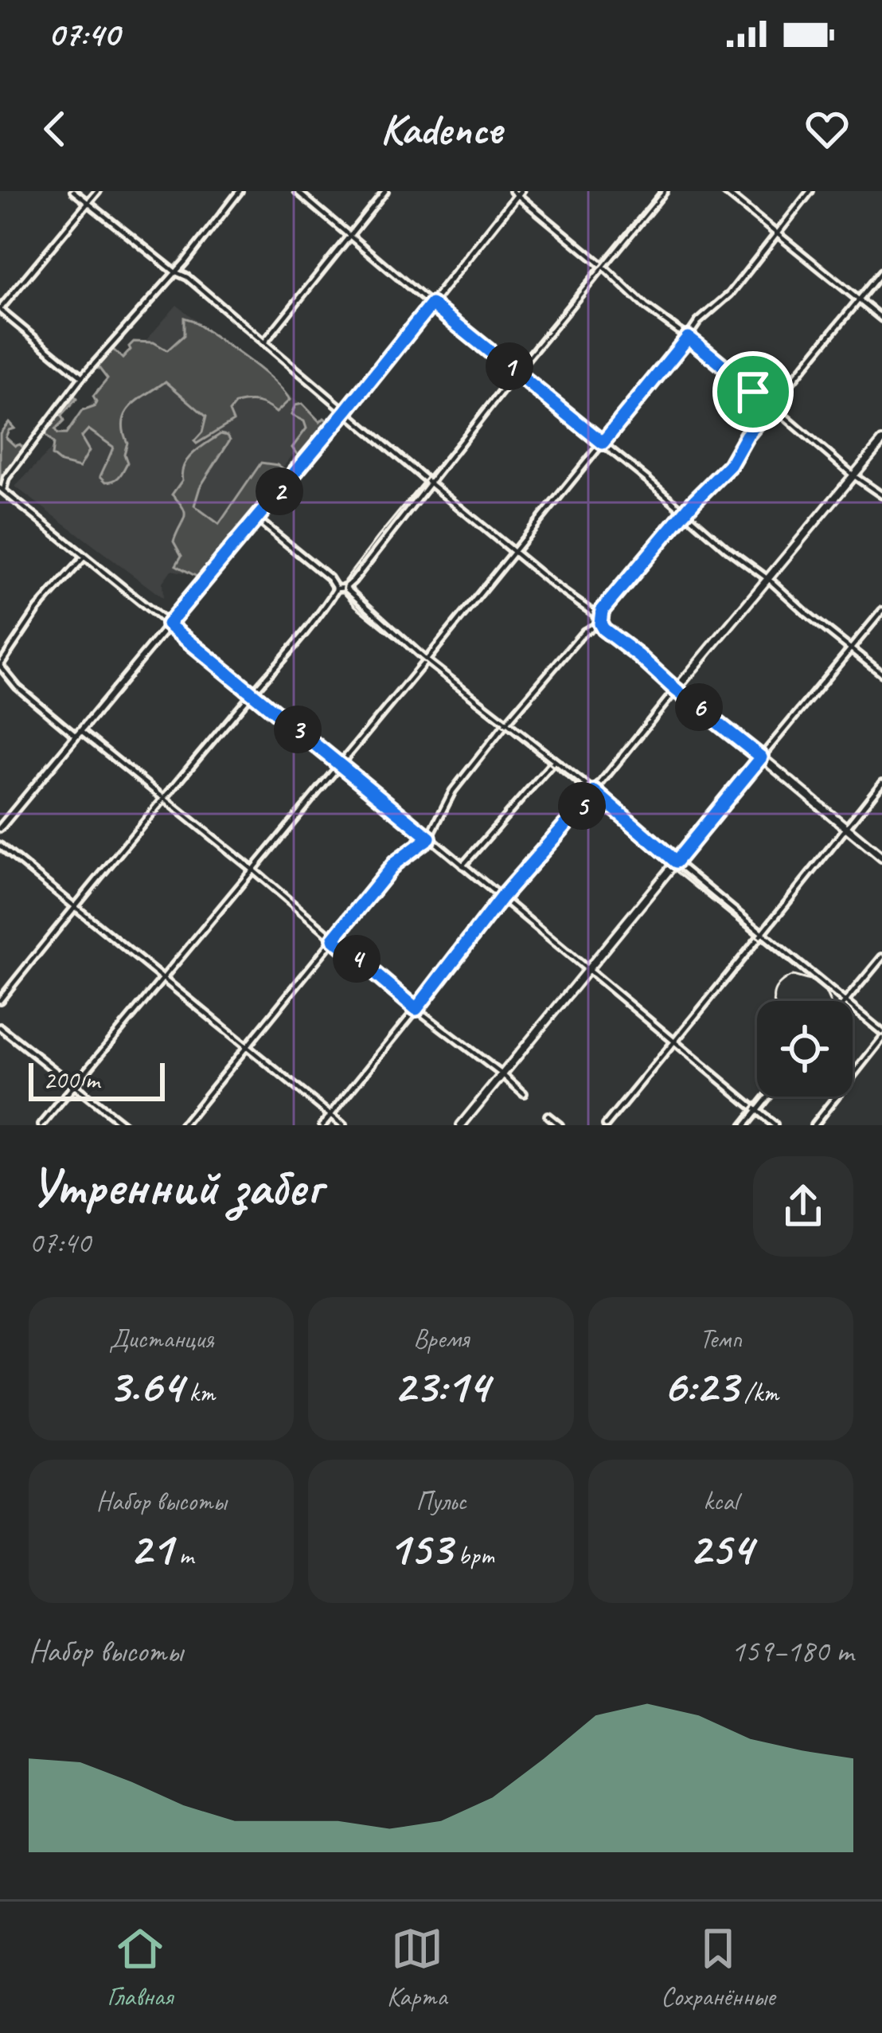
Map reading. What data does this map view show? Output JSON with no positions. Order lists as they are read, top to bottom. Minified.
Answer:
{"scale_bar":"200 m","page":{"status":"07:40","header":"Kadence","pins":["1","2","6","3","5","4"],"scale":"200 m","heading":["Утренний забег","07:40"],"stats":[["Дистанция","3.64 km"],["Время","23:14"],["Темп","6:23 /km"],["Набор высоты","21 m"],["Пульс","153 bpm"],["kcal","254"]],"chart":["Набор высоты","159–180 m"],"tabs":["Главная","Карта","Сохранённые"]}}
